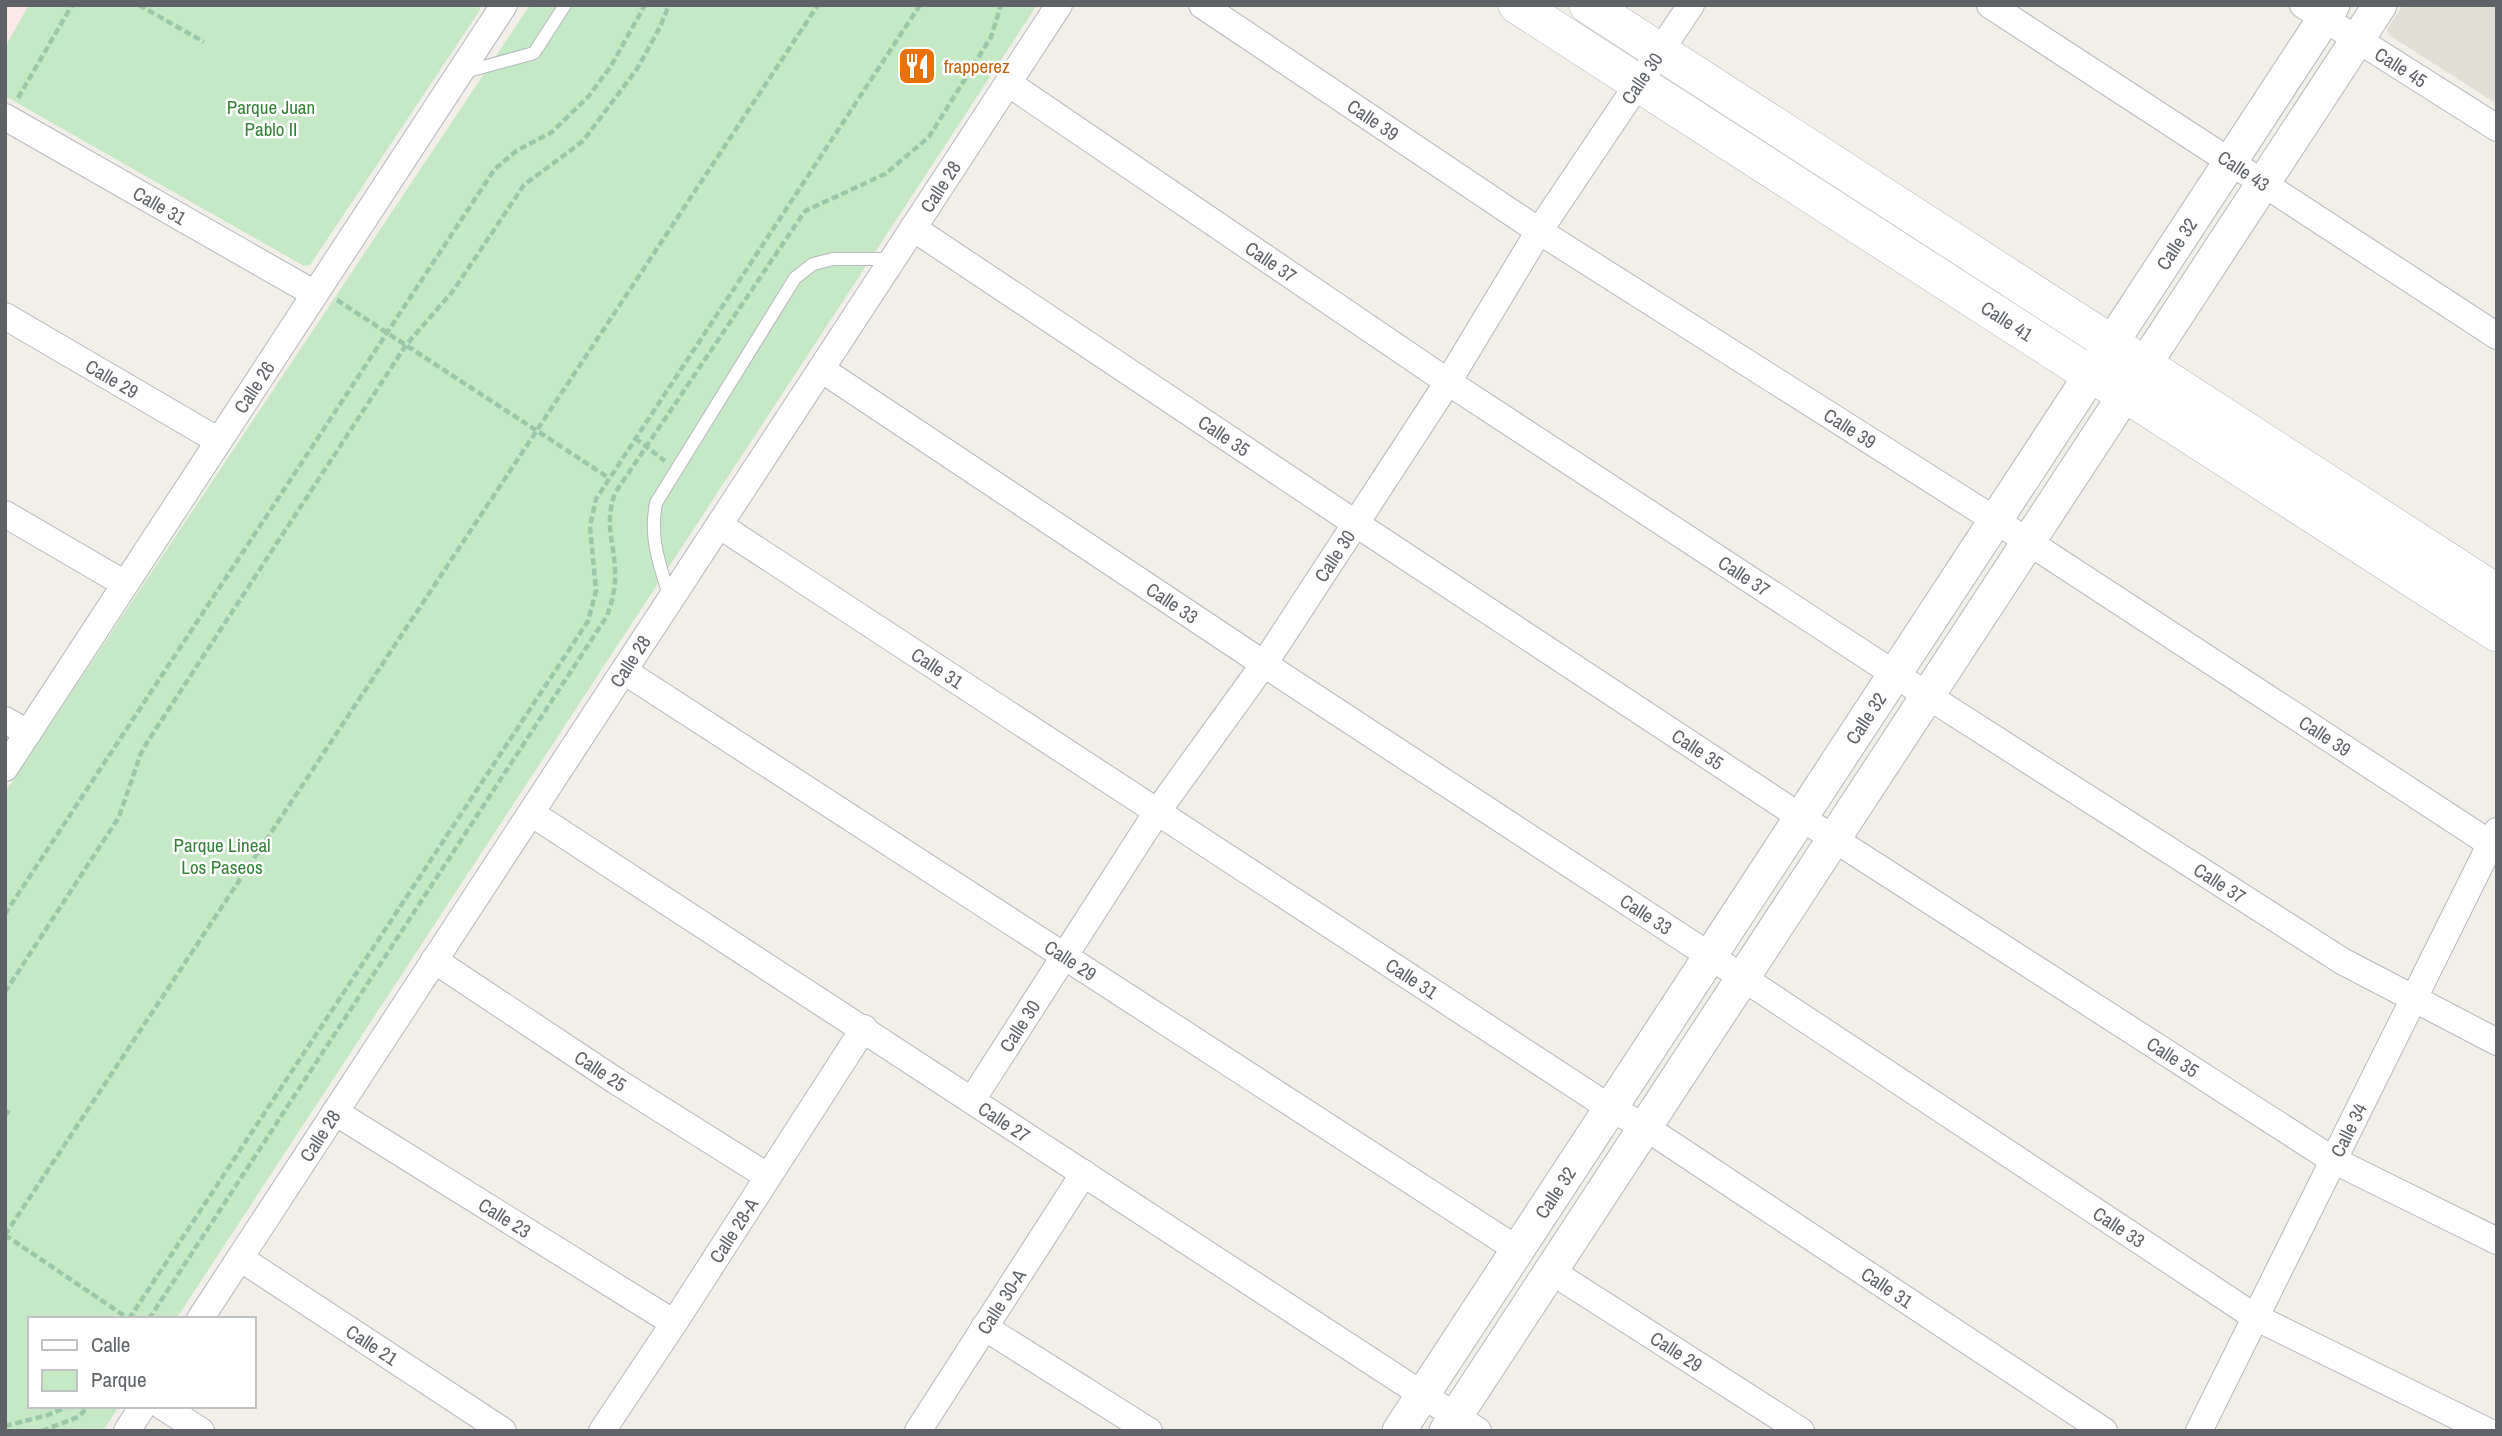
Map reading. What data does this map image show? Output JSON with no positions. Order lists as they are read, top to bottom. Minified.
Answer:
{"streets":{"main road":["Calle 41"],"street":["Calle 45","Calle 30","Calle 39","Calle 43","Calle 28","Calle 31","Calle 32","Calle 37","Calle 29","Calle 26","Calle 35","Calle 33","Calle 25","Calle 27","Calle 34","Calle 23","Calle 28-A","Calle 30-A","Calle 21"]},"crossings":[["Calle 45","Calle 32"],["Calle 30","Calle 39"],["Calle 30","Calle 31"],["Calle 30","Calle 37"],["Calle 30","Calle 41"],["Calle 30","Calle 29"],["Calle 30","Calle 35"],["Calle 30","Calle 33"],["Calle 30","Calle 27"],["Calle 39","Calle 32"],["Calle 39","Calle 34"],["Calle 43","Calle 32"],["Calle 28","Calle 31"],["Calle 28","Calle 37"],["Calle 28","Calle 29"],["Calle 28","Calle 35"],["Calle 28","Calle 33"],["Calle 28","Calle 25"],["Calle 28","Calle 27"],["Calle 28","Calle 23"],["Calle 28","Calle 21"],["Calle 31","Calle 32"],["Calle 31","Calle 26"],["Calle 32","Calle 37"],["Calle 32","Calle 41"],["Calle 32","Calle 29"],["Calle 32","Calle 35"],["Calle 32","Calle 33"],["Calle 32","Calle 27"],["Calle 37","Calle 34"],["Calle 29","Calle 26"],["Calle 35","Calle 34"],["Calle 33","Calle 34"],["Calle 25","Calle 28-A"],["Calle 27","Calle 28-A"],["Calle 27","Calle 30-A"],["Calle 23","Calle 28-A"]],"parks":["Parque Juan Pablo II","Parque Lineal Los Paseos"],"places":{"restaurant":["frapperez"]},"legend":["Calle","Parque"]}
